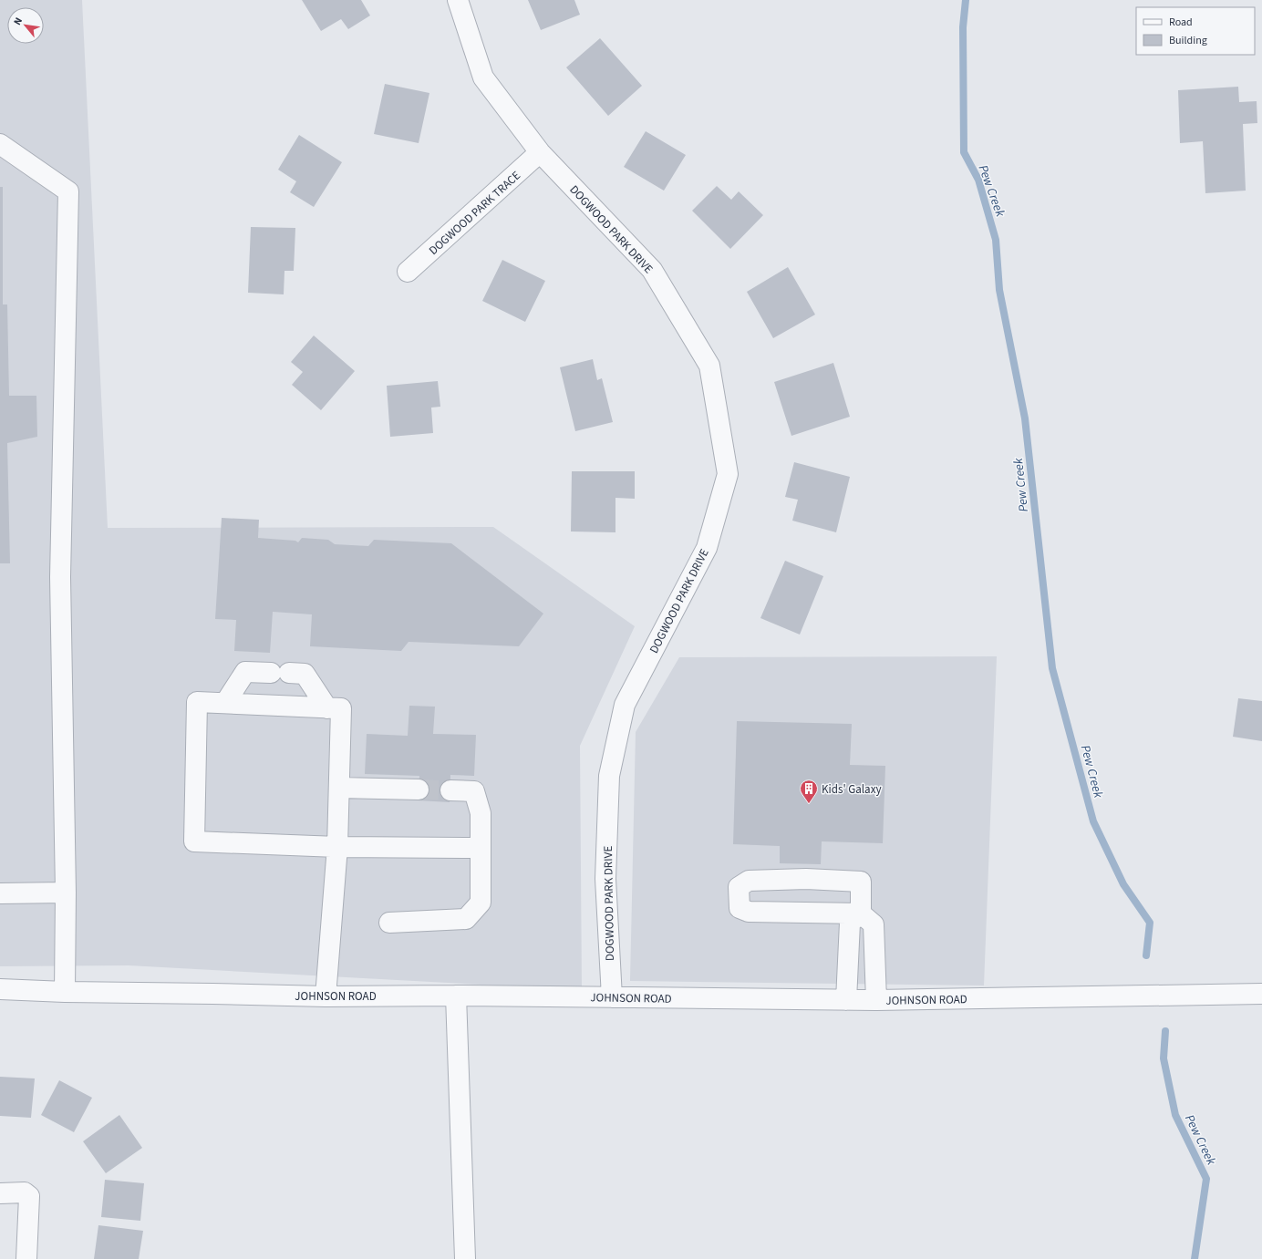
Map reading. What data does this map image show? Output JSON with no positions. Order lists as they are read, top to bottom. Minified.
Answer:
{"streets":{"street":["DOGWOOD PARK TRACE","DOGWOOD PARK DRIVE","JOHNSON ROAD"]},"crossings":[["DOGWOOD PARK TRACE","DOGWOOD PARK DRIVE"],["DOGWOOD PARK DRIVE","JOHNSON ROAD"]],"water":["Pew Creek"],"places":{"building":["Kids' Galaxy"]},"legend":["Road","Building"],"north":"top left"}
